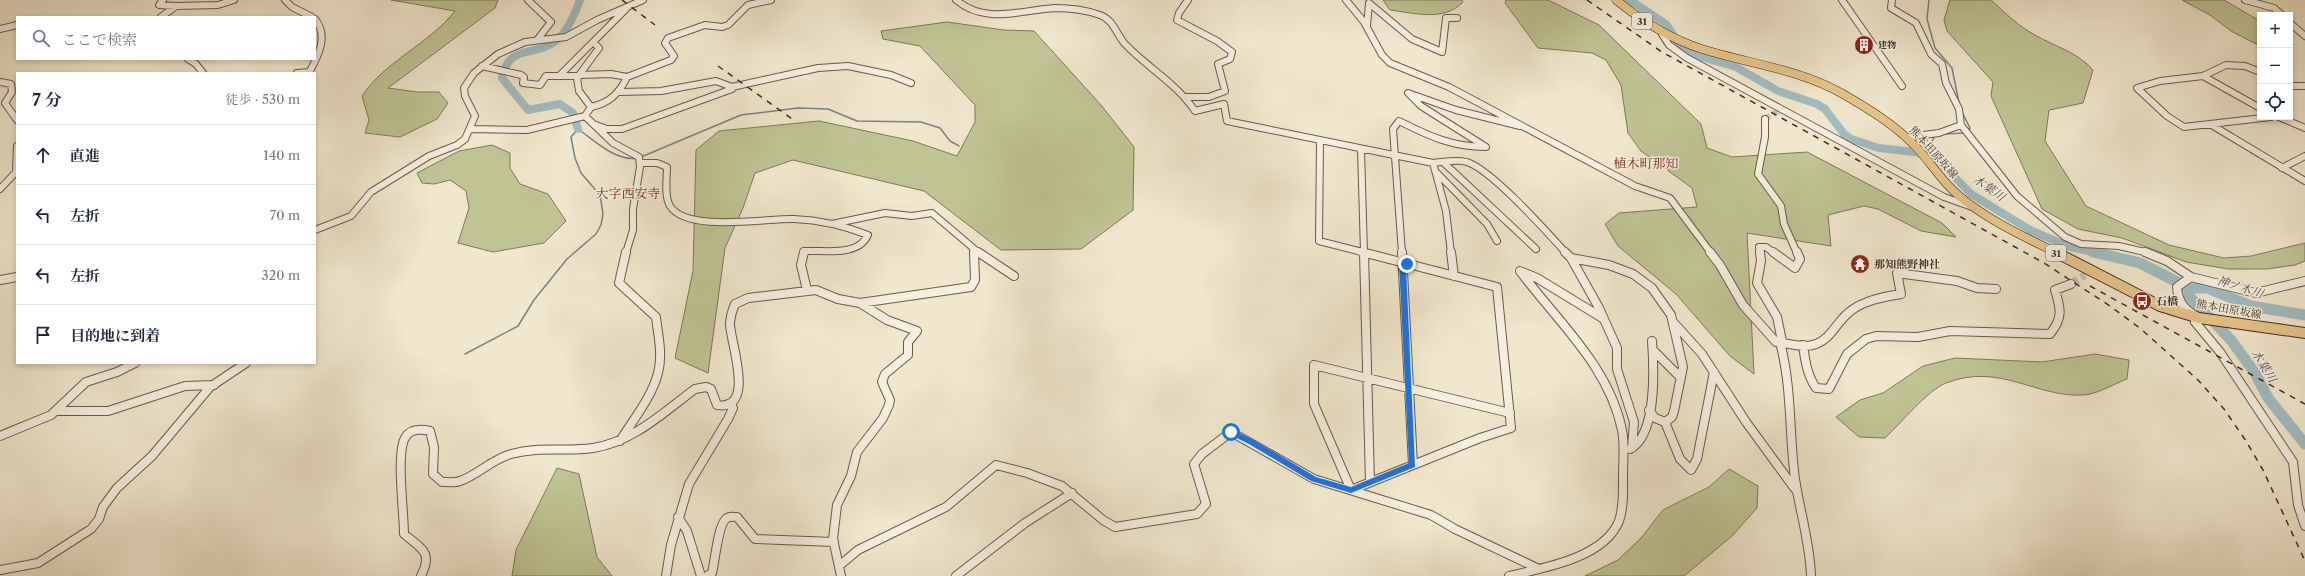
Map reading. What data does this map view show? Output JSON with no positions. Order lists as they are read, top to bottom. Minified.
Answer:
{"streets":{"main road":["31","熊本田原坂線"]},"districts":["植木町那知","大字西安寺"],"water":["木葉川","神ノ木川"],"places":{"building":["建物"],"temple":["那知熊野神社"],"bus stop":["石橋"]},"page":{"map_buttons":["+","−"],"search":"ここで検索","heading":["7 分","徒歩 · 530 m"],"list":[["直進","140 m"],["左折","70 m"],["左折","320 m"],"目的地に到着"]}}
